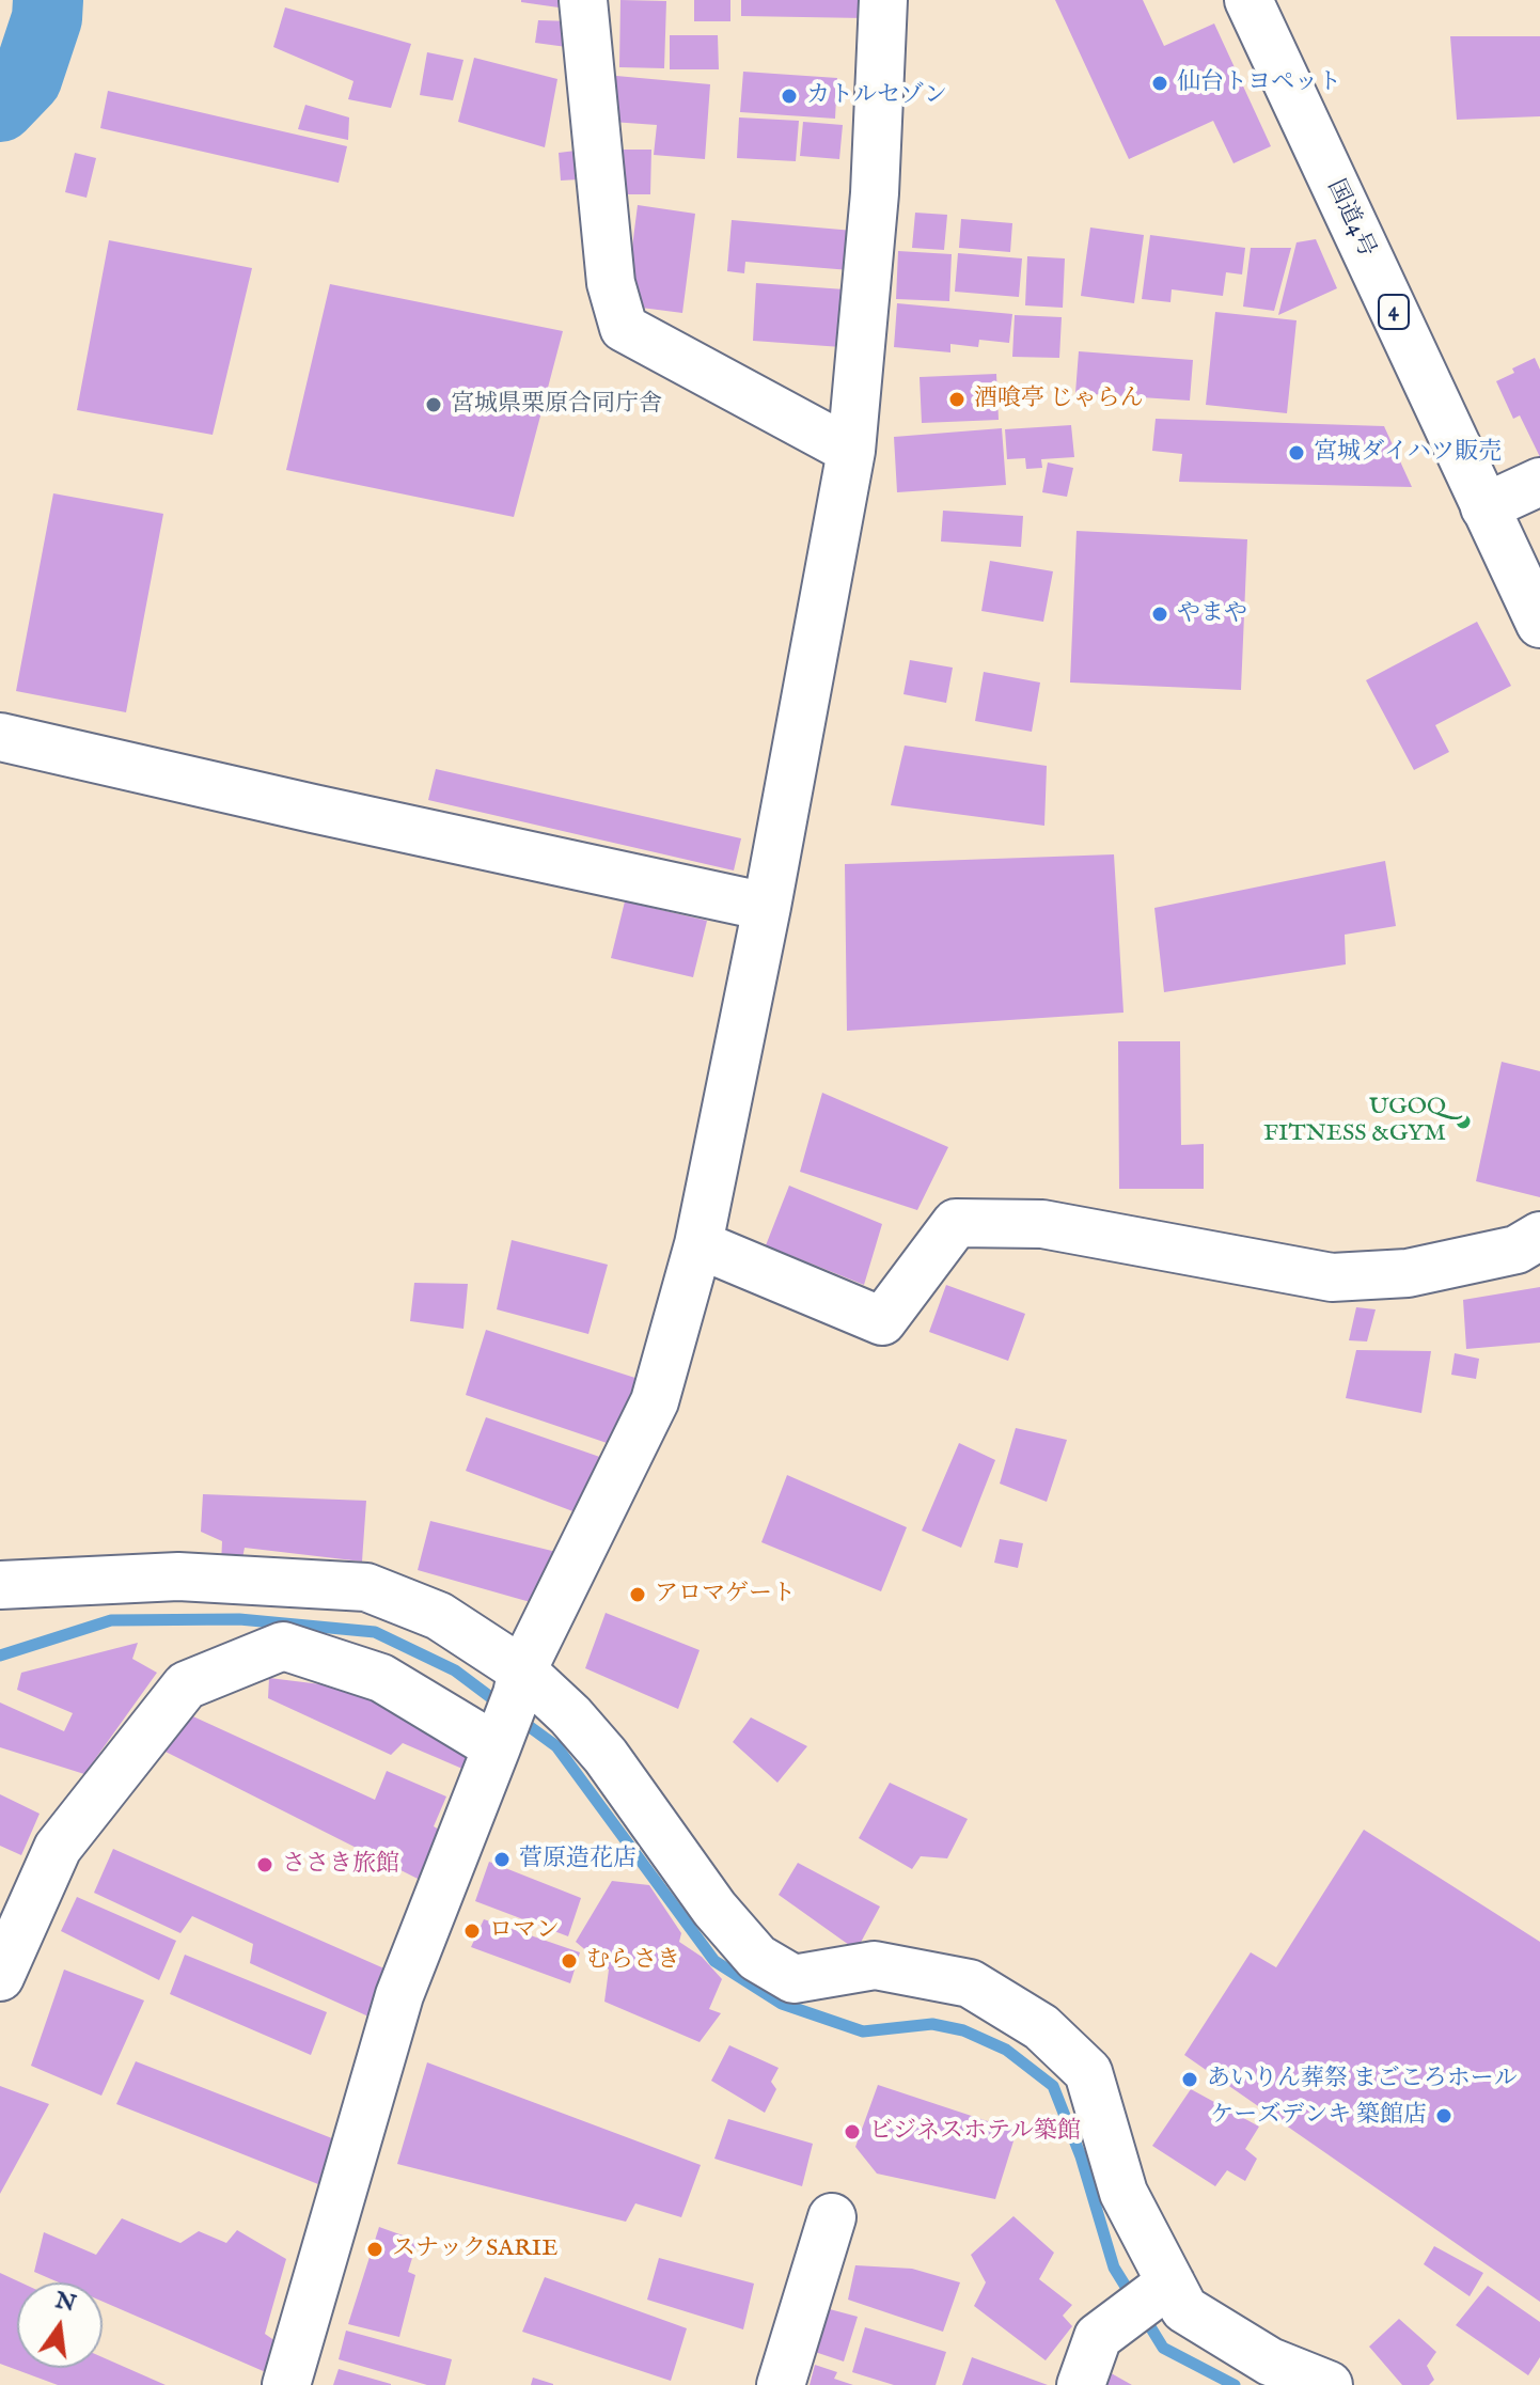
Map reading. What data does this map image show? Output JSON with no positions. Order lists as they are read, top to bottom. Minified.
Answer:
{"streets":{"main road":["国道4号","4"]},"places":["仙台トヨペット","カトルセゾン","酒喰亭 じゃらん","宮城県栗原合同庁舎","宮城ダイハツ販売","やまや","UGOQ FITNESS &GYM","アロマゲート","菅原造花店","ささき旅館","ロマン","むらさき","あいりん葬祭 まごころホール","ケーズデンキ 築館店","ビジネスホテル築館","スナックSARIE"],"north":"top"}
